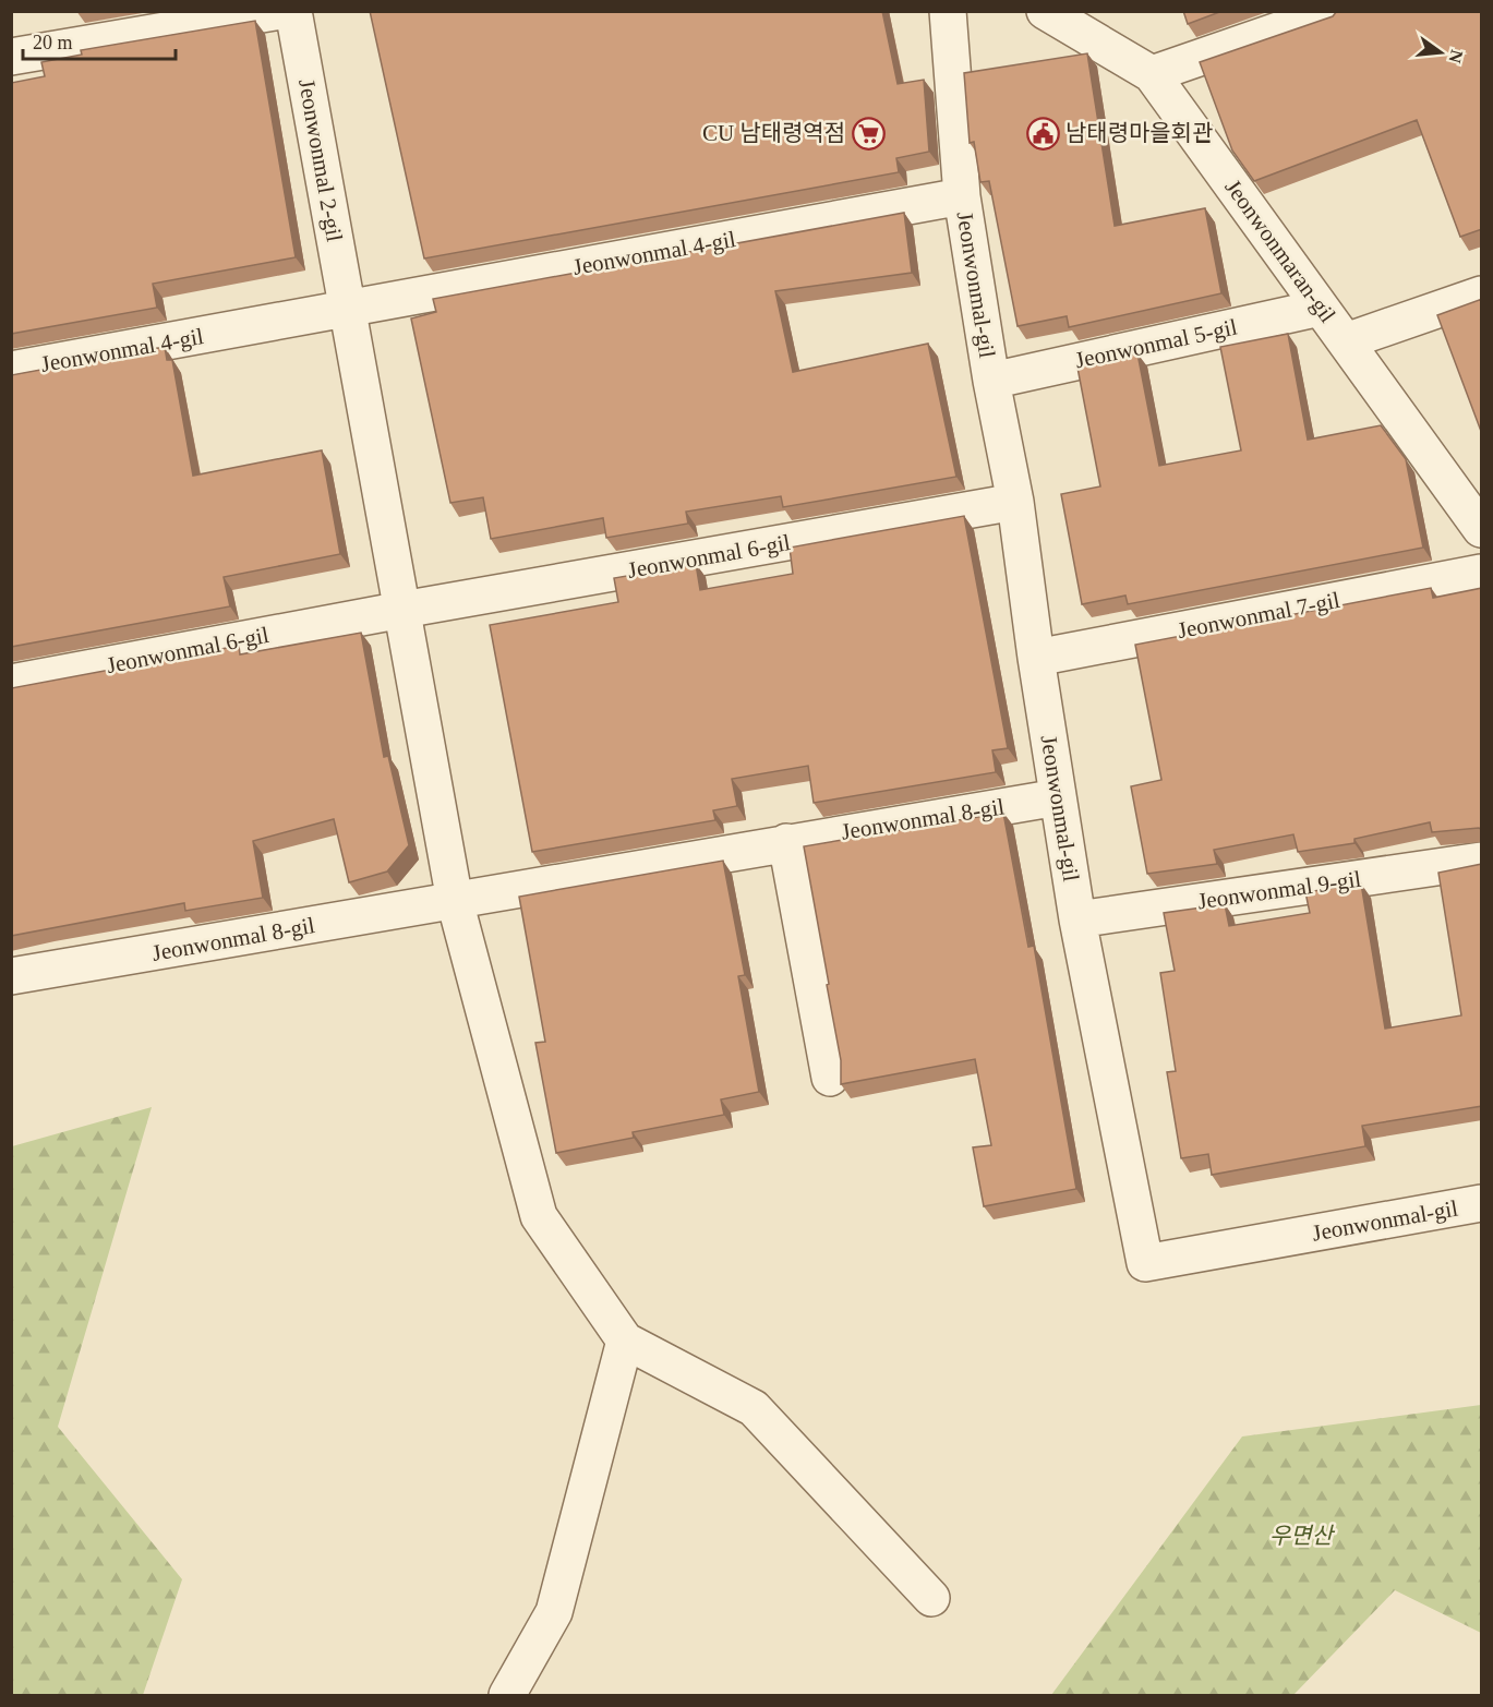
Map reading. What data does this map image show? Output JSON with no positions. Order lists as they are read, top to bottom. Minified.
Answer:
{"streets":{"street":["Jeonwonmal 2-gil","Jeonwonmaran-gil","Jeonwonmal 4-gil","Jeonwonmal-gil","Jeonwonmal 5-gil","Jeonwonmal 6-gil","Jeonwonmal 7-gil","Jeonwonmal 8-gil","Jeonwonmal 9-gil"]},"crossings":[["Jeonwonmal 2-gil","Jeonwonmal 4-gil"],["Jeonwonmaran-gil","Jeonwonmal 5-gil"],["Jeonwonmal 4-gil","Jeonwonmal-gil"],["Jeonwonmal-gil","Jeonwonmal 5-gil"],["Jeonwonmal-gil","Jeonwonmal 6-gil"],["Jeonwonmal-gil","Jeonwonmal 7-gil"],["Jeonwonmal-gil","Jeonwonmal 8-gil"],["Jeonwonmal-gil","Jeonwonmal 9-gil"]],"parks":["우면산"],"places":{"supermarket":["CU 남태령역점"],"public building":["남태령마을회관"]},"scale_bar":"20 m","north":"right"}
